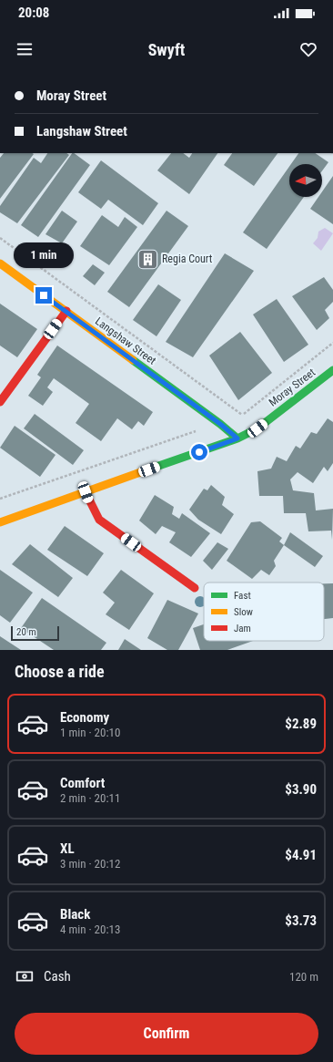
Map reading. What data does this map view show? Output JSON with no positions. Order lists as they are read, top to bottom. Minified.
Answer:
{"streets":{"street":["Langshaw Street","Moray Street"]},"crossings":[["Langshaw Street","Moray Street"]],"places":{"building":["Regia Court"]},"legend":["Fast","Slow","Jam"],"scale_bar":"20 m","north":"left","page":{"status":"20:08","header":"Swyft","banner":["Moray Street","Langshaw Street"],"bubble":"1 min","scale":"20 m","heading":"Choose a ride","list":[{"name":"Economy","note":"1 min · 20:10","value":"$2.89"},{"name":"Comfort","note":"2 min · 20:11","value":"$3.90"},{"name":"XL","note":"3 min · 20:12","value":"$4.91"},{"name":"Black","note":"4 min · 20:13","value":"$3.73"}],"pay":["Cash","120 m"],"buttons":"Confirm"}}
